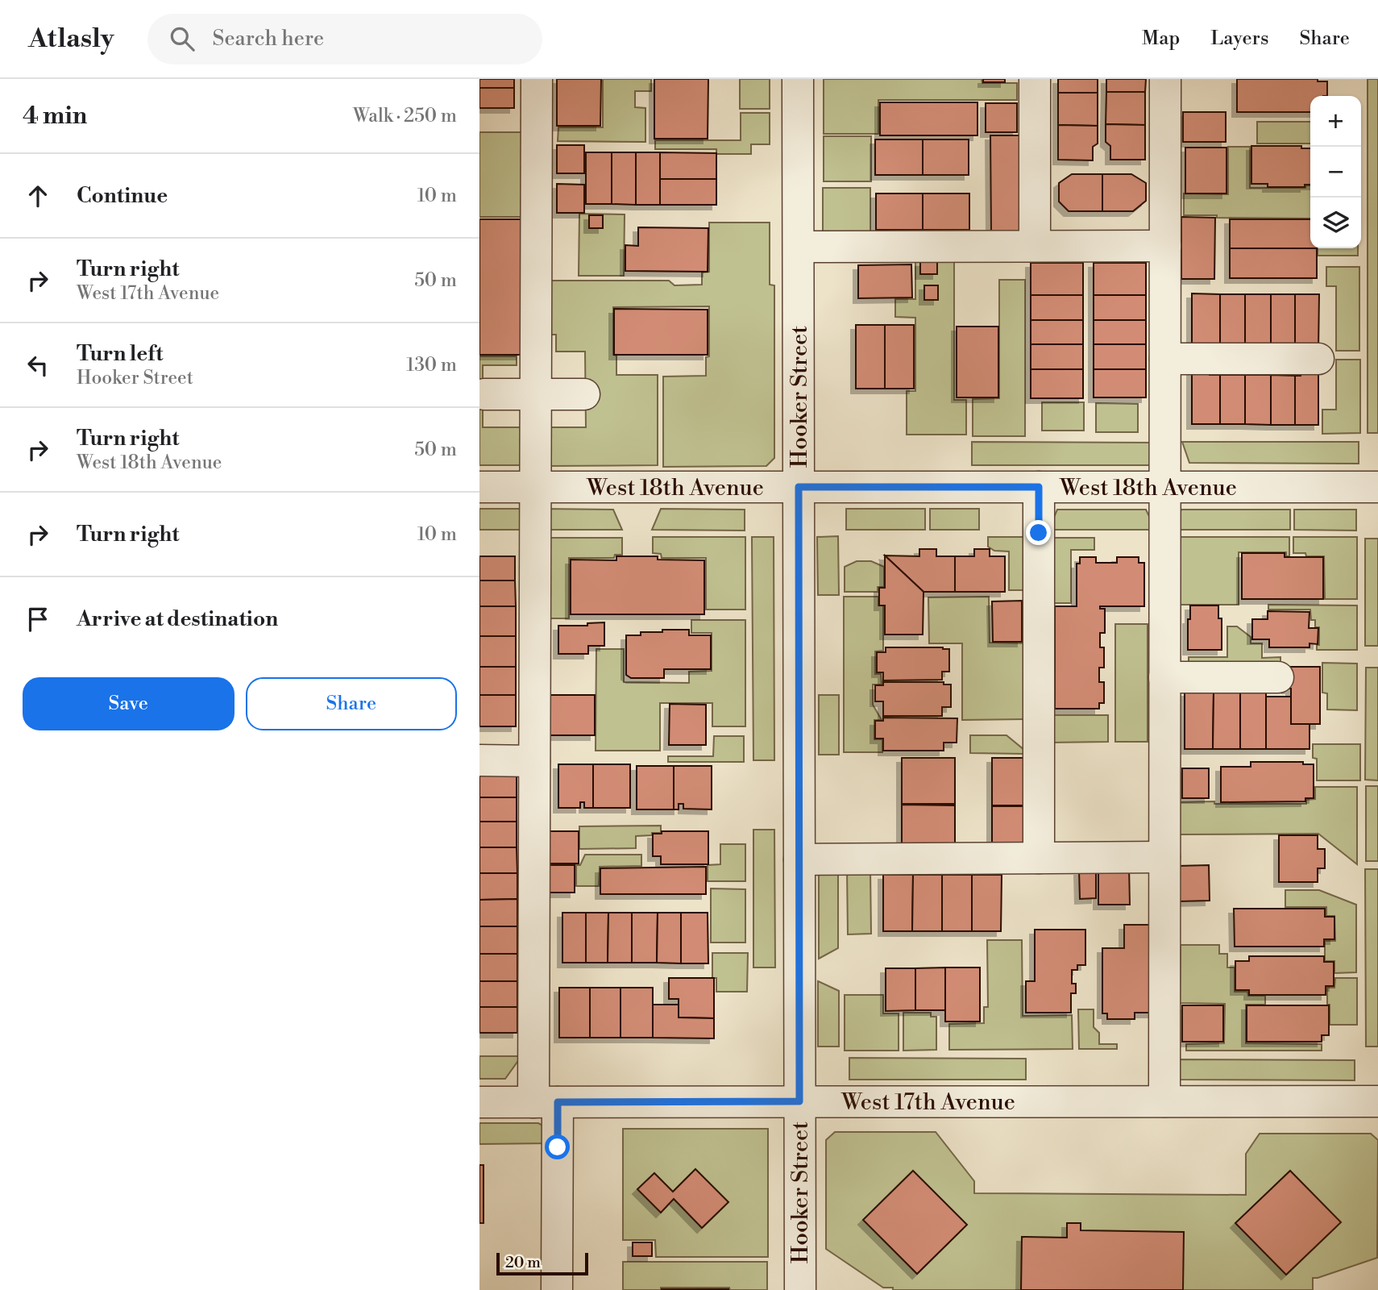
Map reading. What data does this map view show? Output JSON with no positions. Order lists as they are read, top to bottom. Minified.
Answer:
{"streets":{"street":["Hooker Street","West 18th Avenue","West 17th Avenue"]},"crossings":[["Hooker Street","West 18th Avenue"],["Hooker Street","West 17th Avenue"]],"scale_bar":"20 m","page":{"header":"Atlasly","search":"Search here","nav":["Map","Layers","Share"],"heading":["4 min","Walk · 250 m"],"map_buttons":["+","−"],"list":[["Continue","10 m"],["Turn right","West 17th Avenue","50 m"],["Turn left","Hooker Street","130 m"],["Turn right","West 18th Avenue","50 m"],["Turn right","10 m"],"Arrive at destination"],"buttons":["Save","Share"],"scale":"20 m"}}
